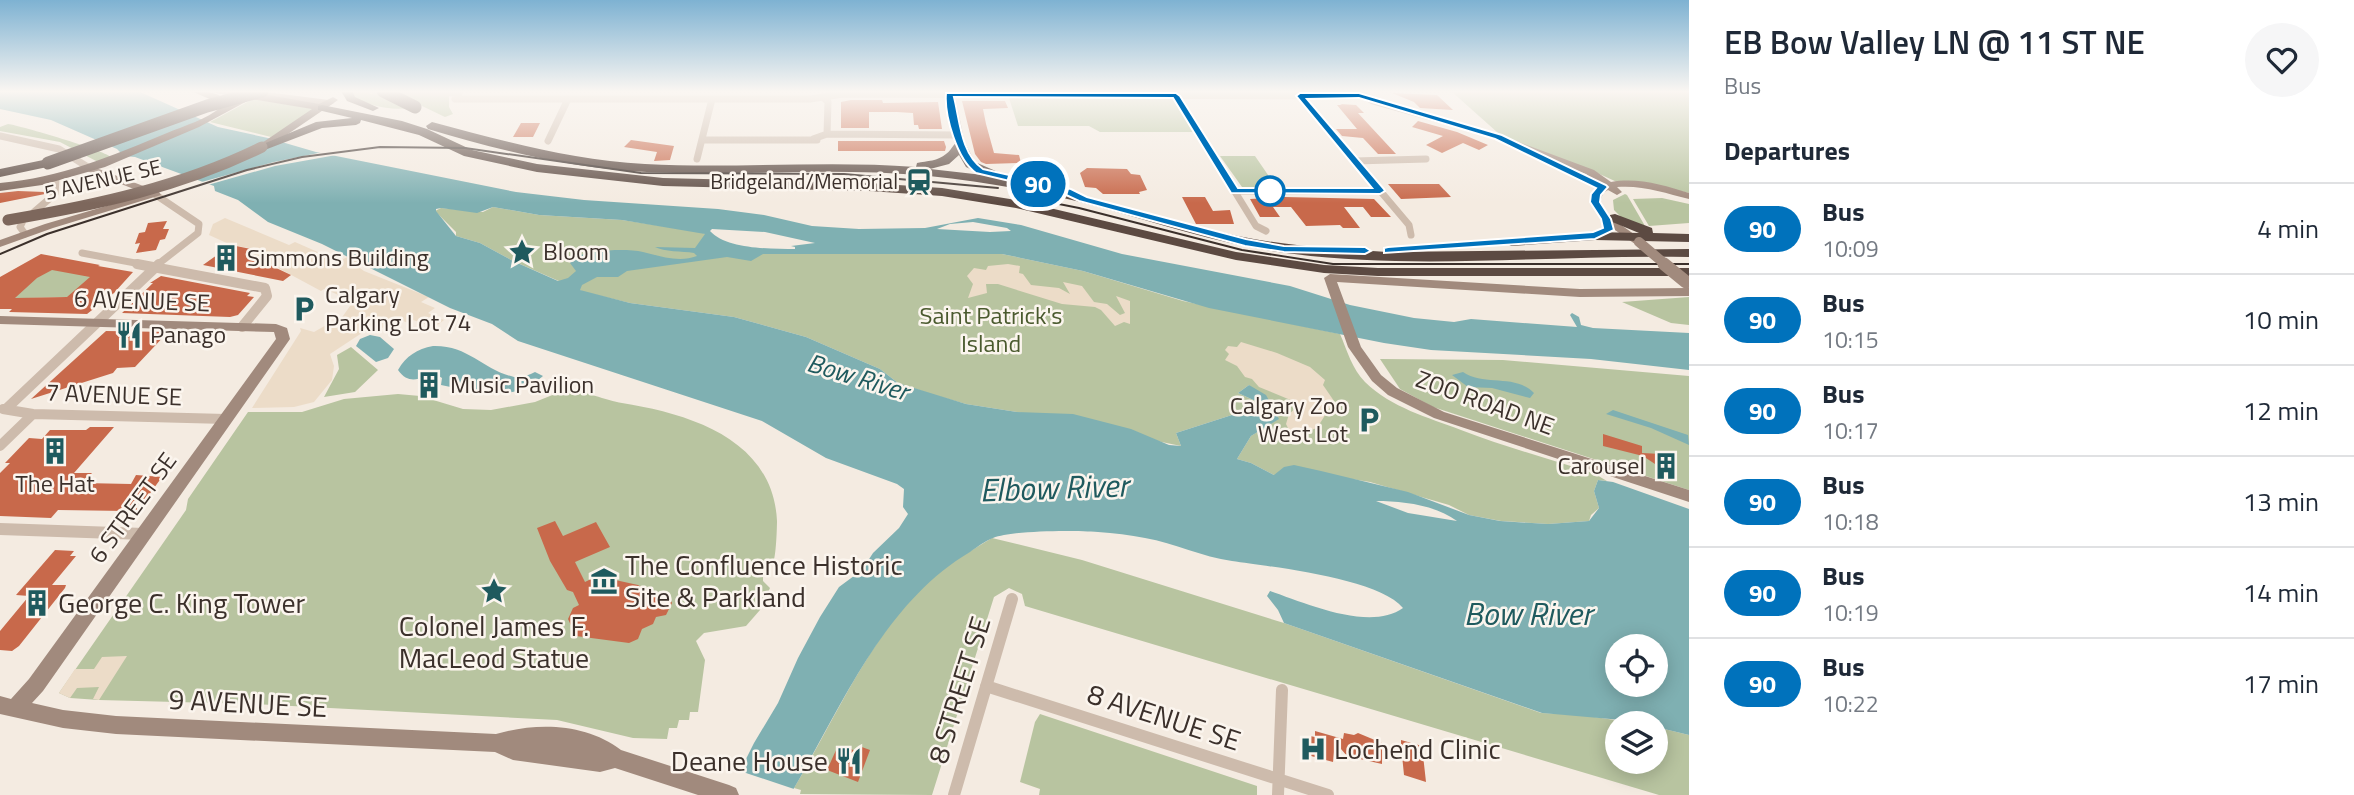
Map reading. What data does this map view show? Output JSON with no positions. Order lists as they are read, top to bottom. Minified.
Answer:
{"streets":{"main road":["5 AVENUE SE"],"street":["6 AVENUE SE","7 AVENUE SE","ZOO ROAD NE","6 STREET SE","8 STREET SE","9 AVENUE SE","8 AVENUE SE"]},"crossings":[["6 AVENUE SE","6 STREET SE"],["7 AVENUE SE","6 STREET SE"],["6 STREET SE","9 AVENUE SE"],["8 STREET SE","8 AVENUE SE"]],"water":["Bow River","Elbow River"],"parks":["Saint Patrick's Island"],"places":{"station":["Bridgeland/Memorial"],"place":["Bloom","Colonel James F. MacLeod Statue"],"building":["Simmons Building","Music Pavilion","The Hat","Carousel","George C. King Tower"],"parking":["Calgary Parking Lot 74","Calgary Zoo West Lot"],"restaurant":["Panago","Deane House"],"museum":["The Confluence Historic Site & Parkland"],"hospital":["Lochend Clinic"]},"lines":["bus line 90"],"page":{"on_map":"90","heading":[["EB Bow Valley LN @ 11 ST NE","Bus"],"Departures"],"list":[{"mark":"90","name":"Bus","note":"10:09","value":"4 min"},{"mark":"90","name":"Bus","note":"10:15","value":"10 min"},{"mark":"90","name":"Bus","note":"10:17","value":"12 min"},{"mark":"90","name":"Bus","note":"10:18","value":"13 min"},{"mark":"90","name":"Bus","note":"10:19","value":"14 min"},{"mark":"90","name":"Bus","note":"10:22","value":"17 min"}]}}
